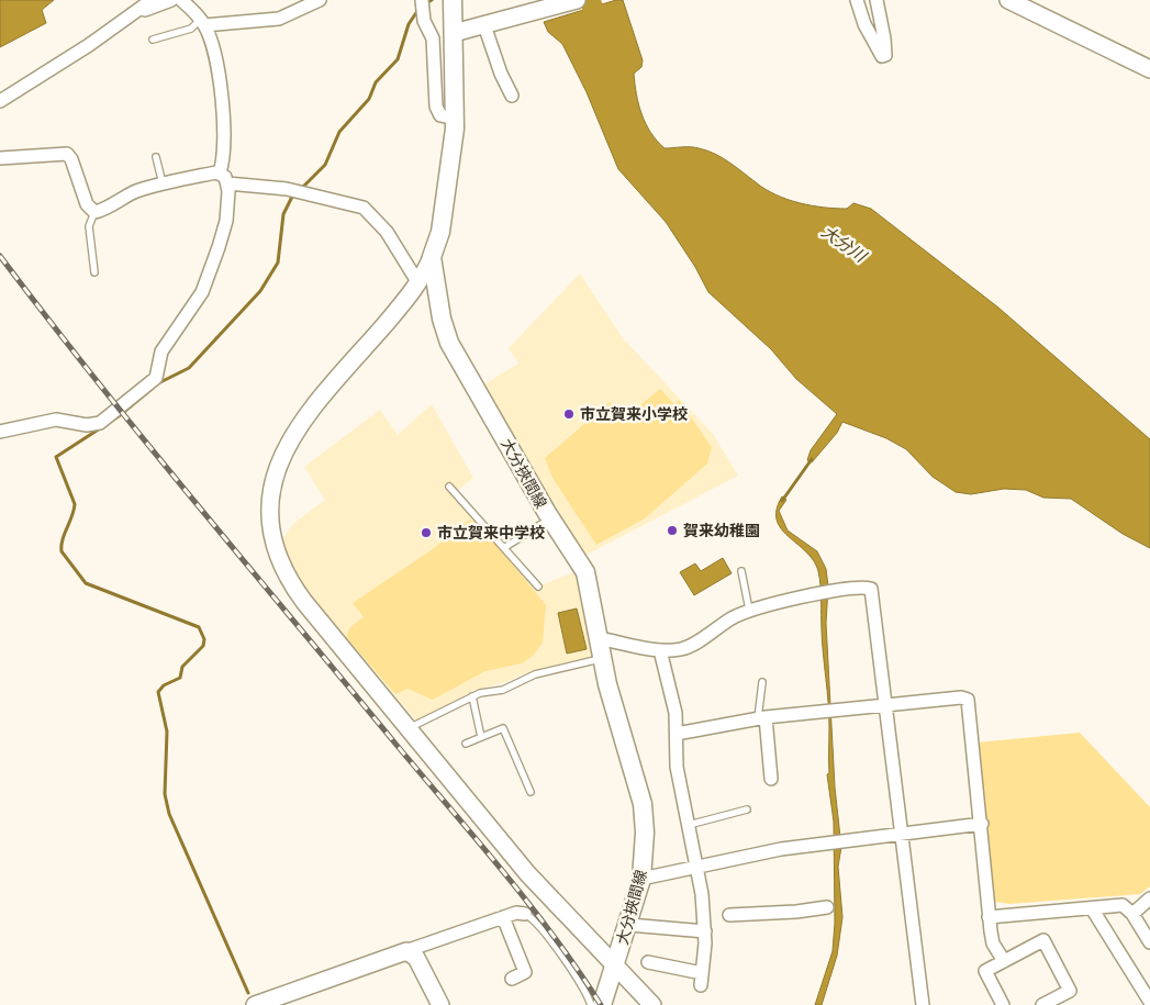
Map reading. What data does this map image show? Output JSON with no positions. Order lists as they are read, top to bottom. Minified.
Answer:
{"streets":{"main road":["大分挾間線"]},"water":["大分川"],"places":["市立賀来小学校","賀来幼稚園","市立賀来中学校"]}
